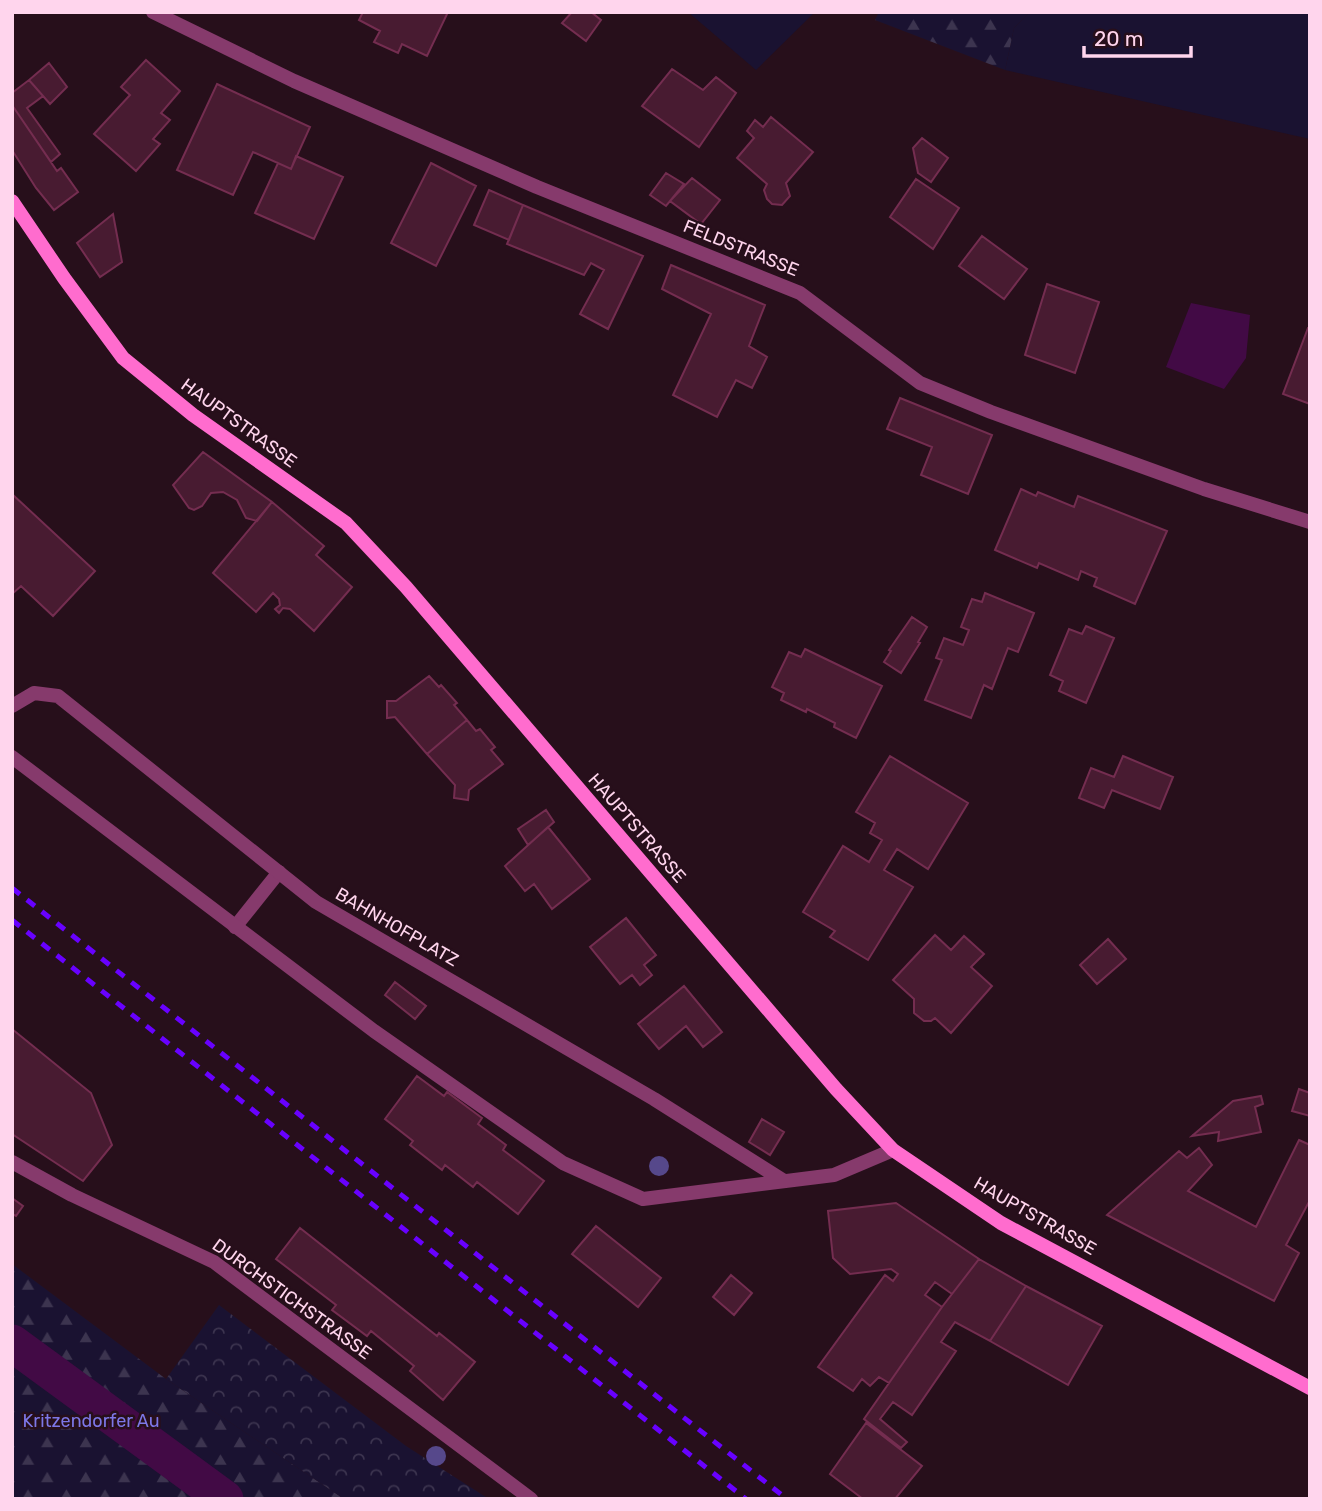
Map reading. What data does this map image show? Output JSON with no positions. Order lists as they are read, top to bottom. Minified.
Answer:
{"streets":{"main road":["HAUPTSTRASSE"],"street":["FELDSTRASSE","BAHNHOFPLATZ","DURCHSTICHSTRASSE"]},"parks":["Kritzendorfer Au"],"scale_bar":"20 m"}
